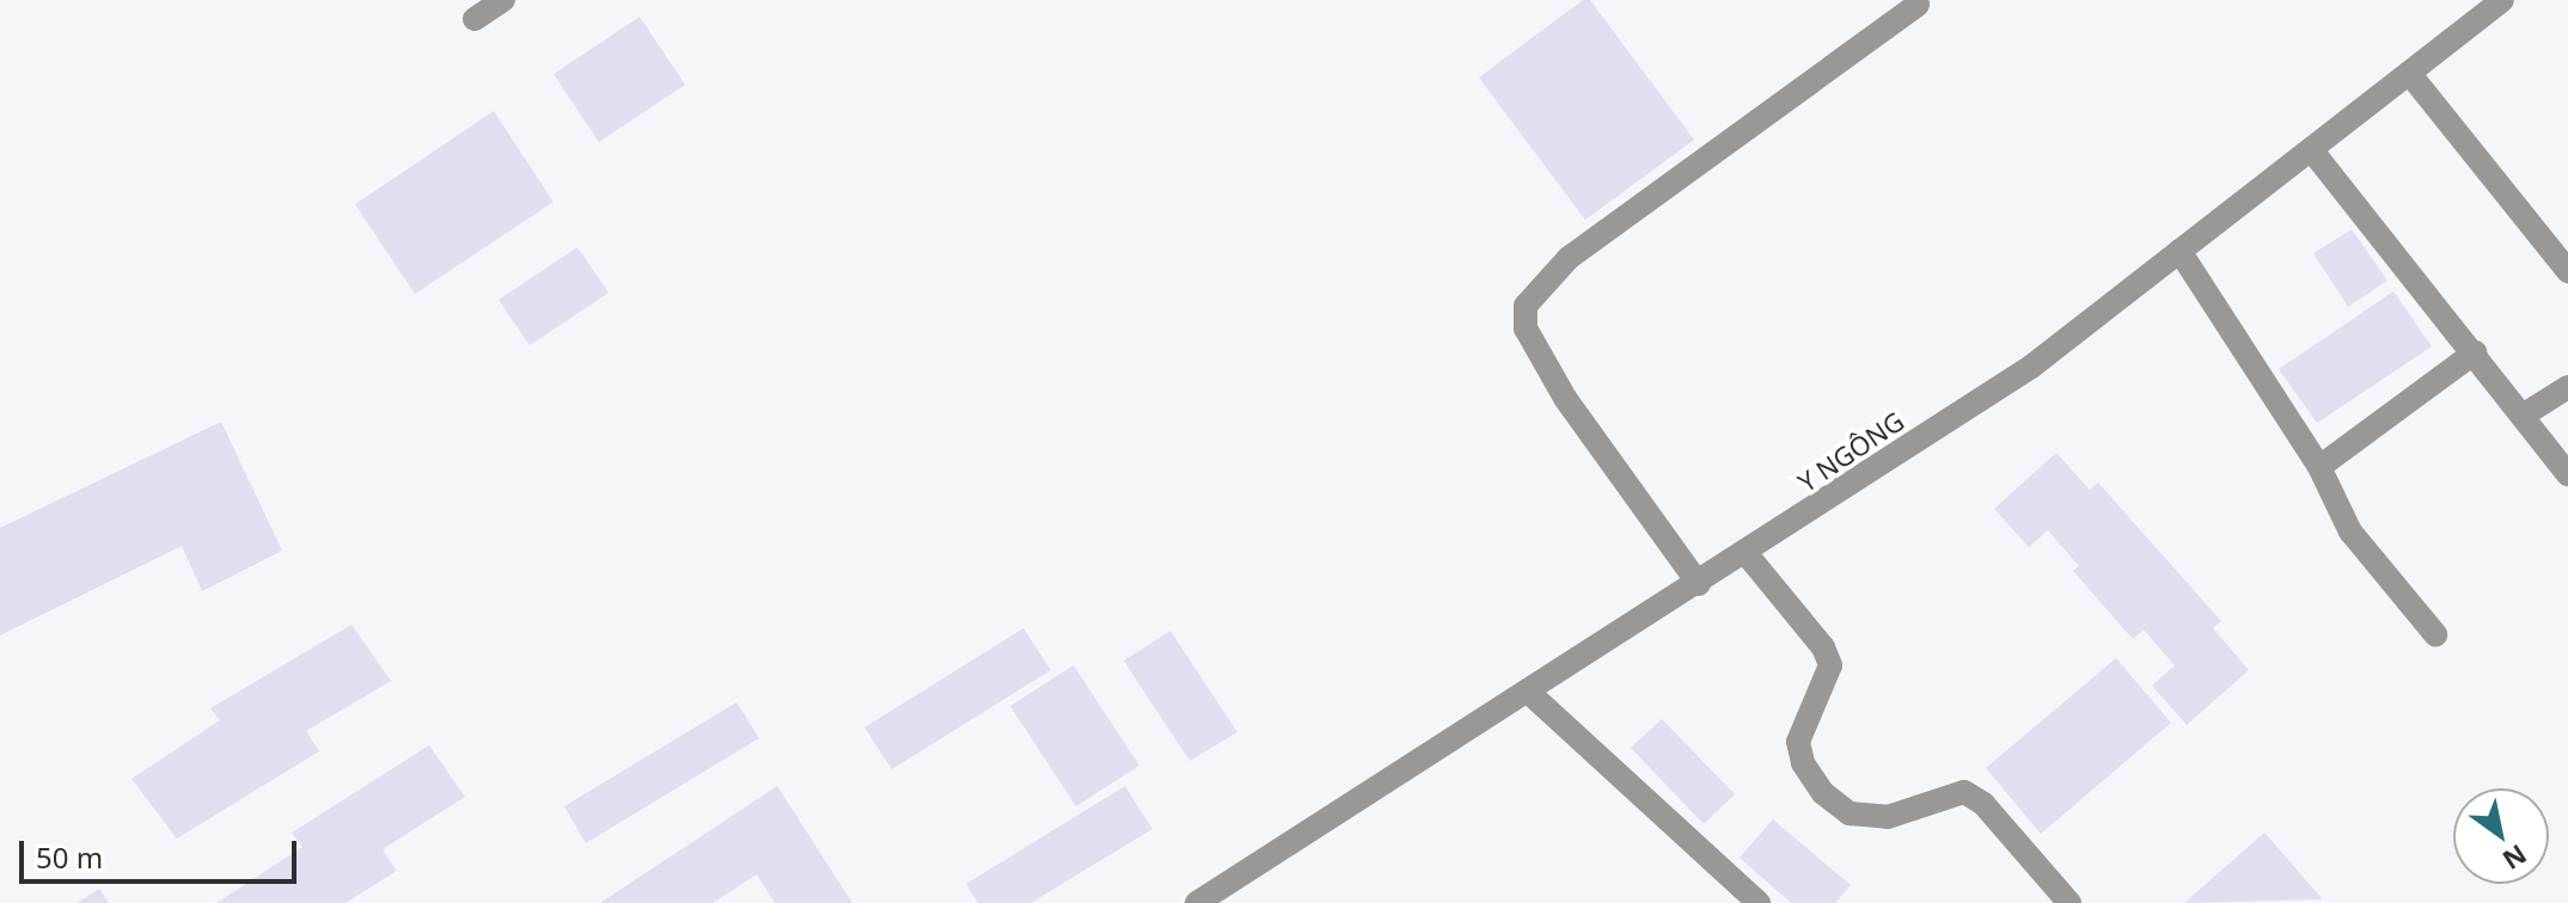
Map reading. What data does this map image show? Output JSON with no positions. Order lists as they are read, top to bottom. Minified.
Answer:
{"streets":{"street":["Y NGÔNG"]},"scale_bar":"50 m","north":"bottom right"}
